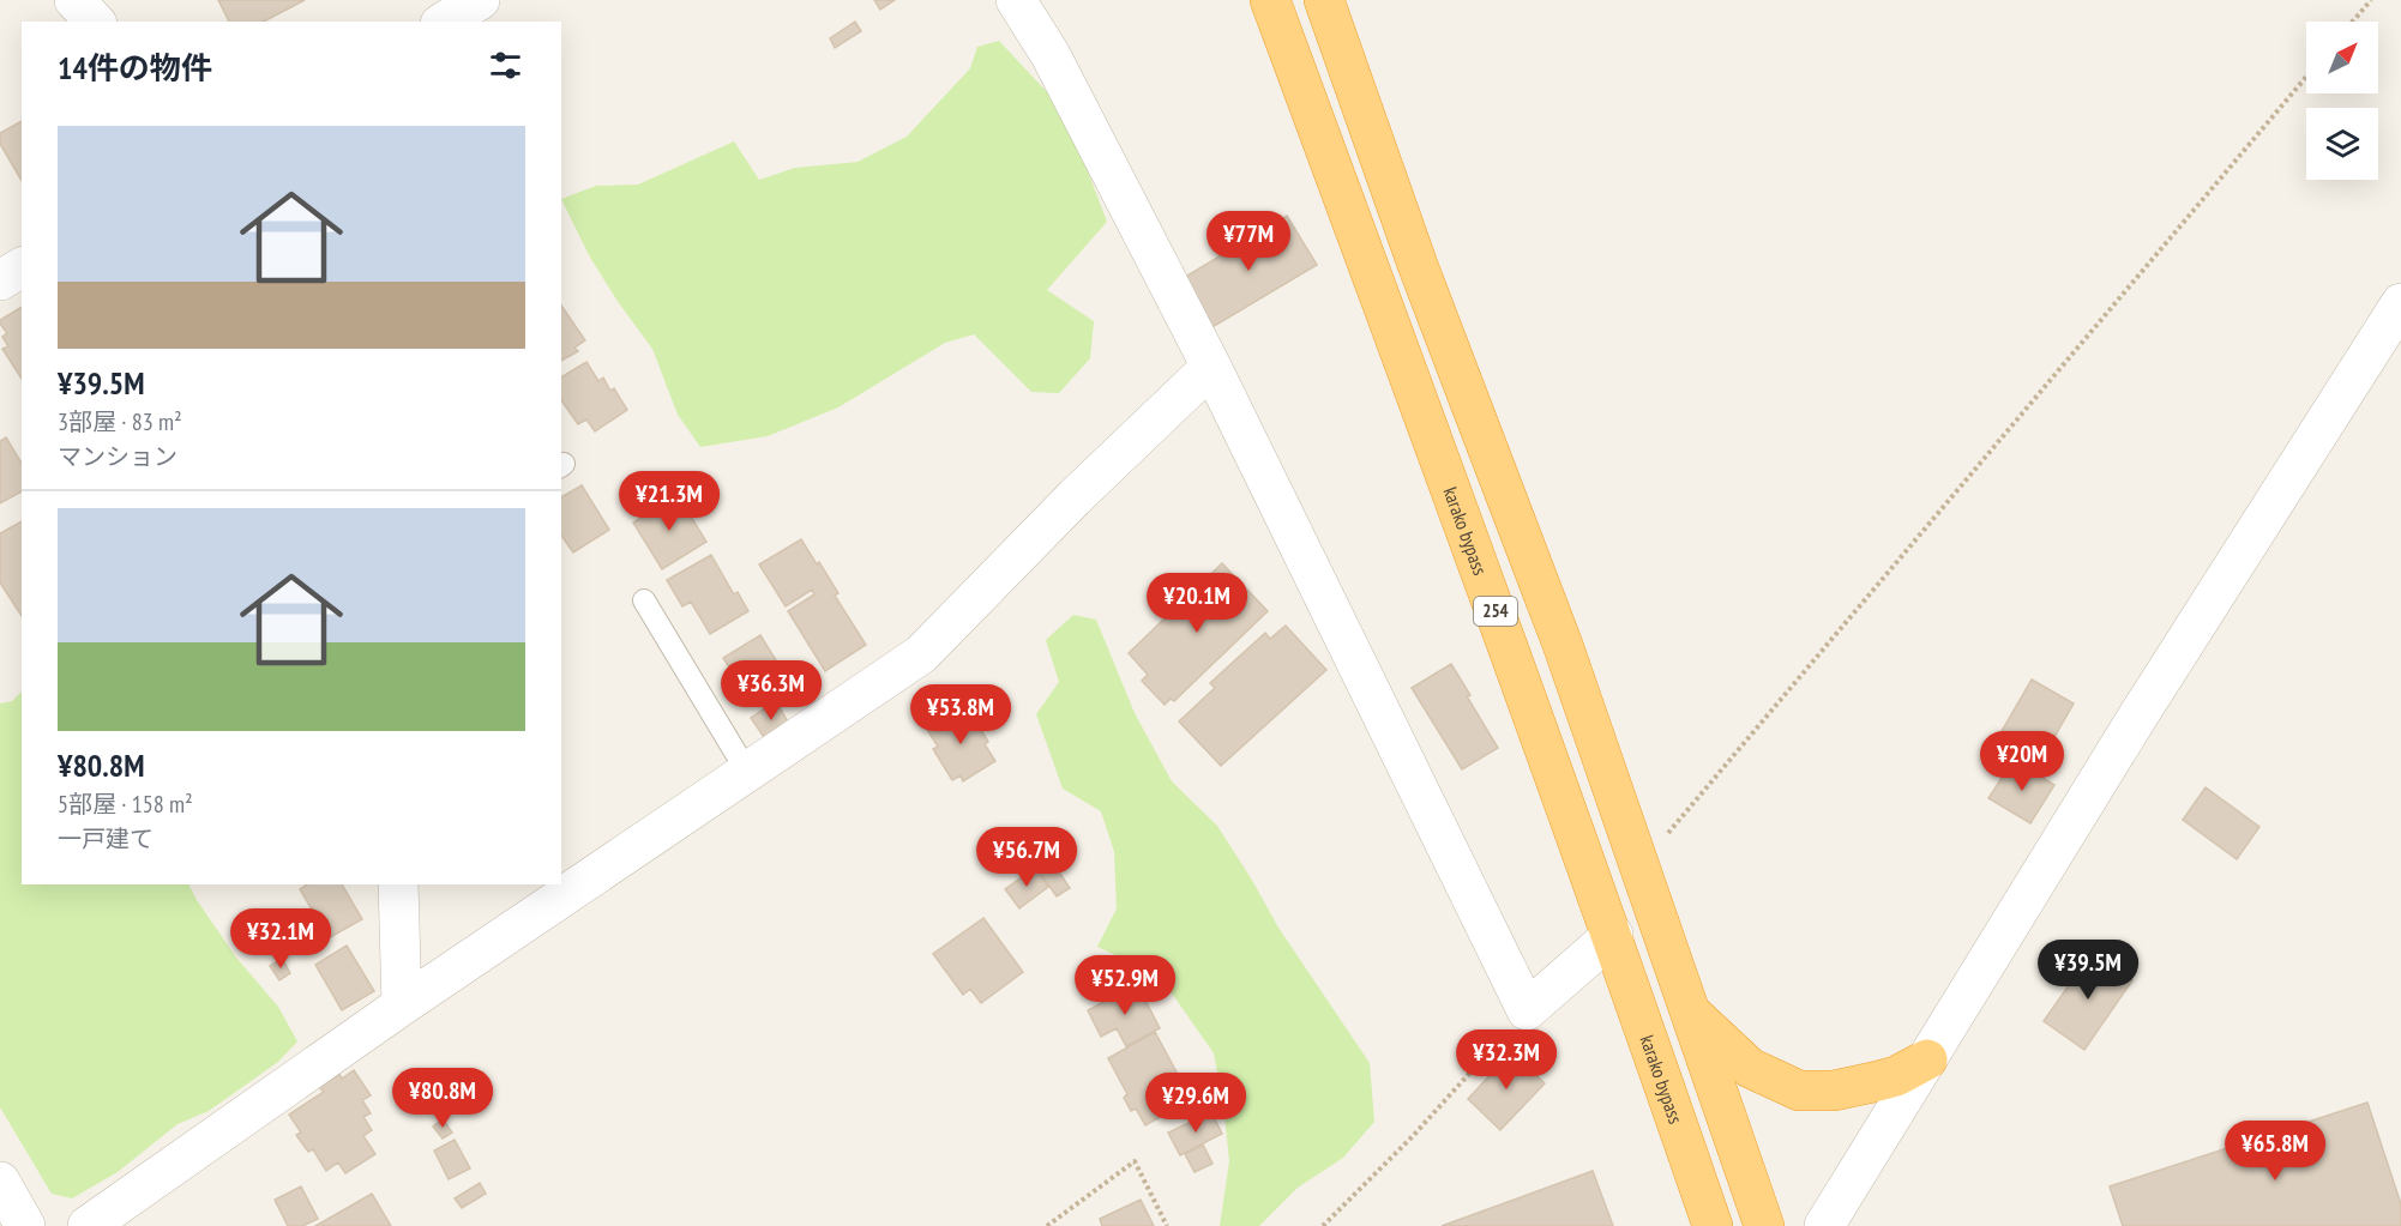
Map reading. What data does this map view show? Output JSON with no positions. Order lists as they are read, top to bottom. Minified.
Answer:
{"streets":{"highway":["karako bypass","254"]},"north":"top right","page":{"heading":"14件の物件","list":[{"name":"¥39.5M","note":"3部屋 · 83 m² · マンション"},{"name":"¥80.8M","note":"5部屋 · 158 m² · 一戸建て"}],"price":["¥77M","¥21.3M","¥20.1M","¥36.3M","¥53.8M","¥20M","¥56.7M","¥32.1M","¥39.5M","¥52.9M","¥32.3M","¥80.8M","¥29.6M","¥65.8M"]}}
